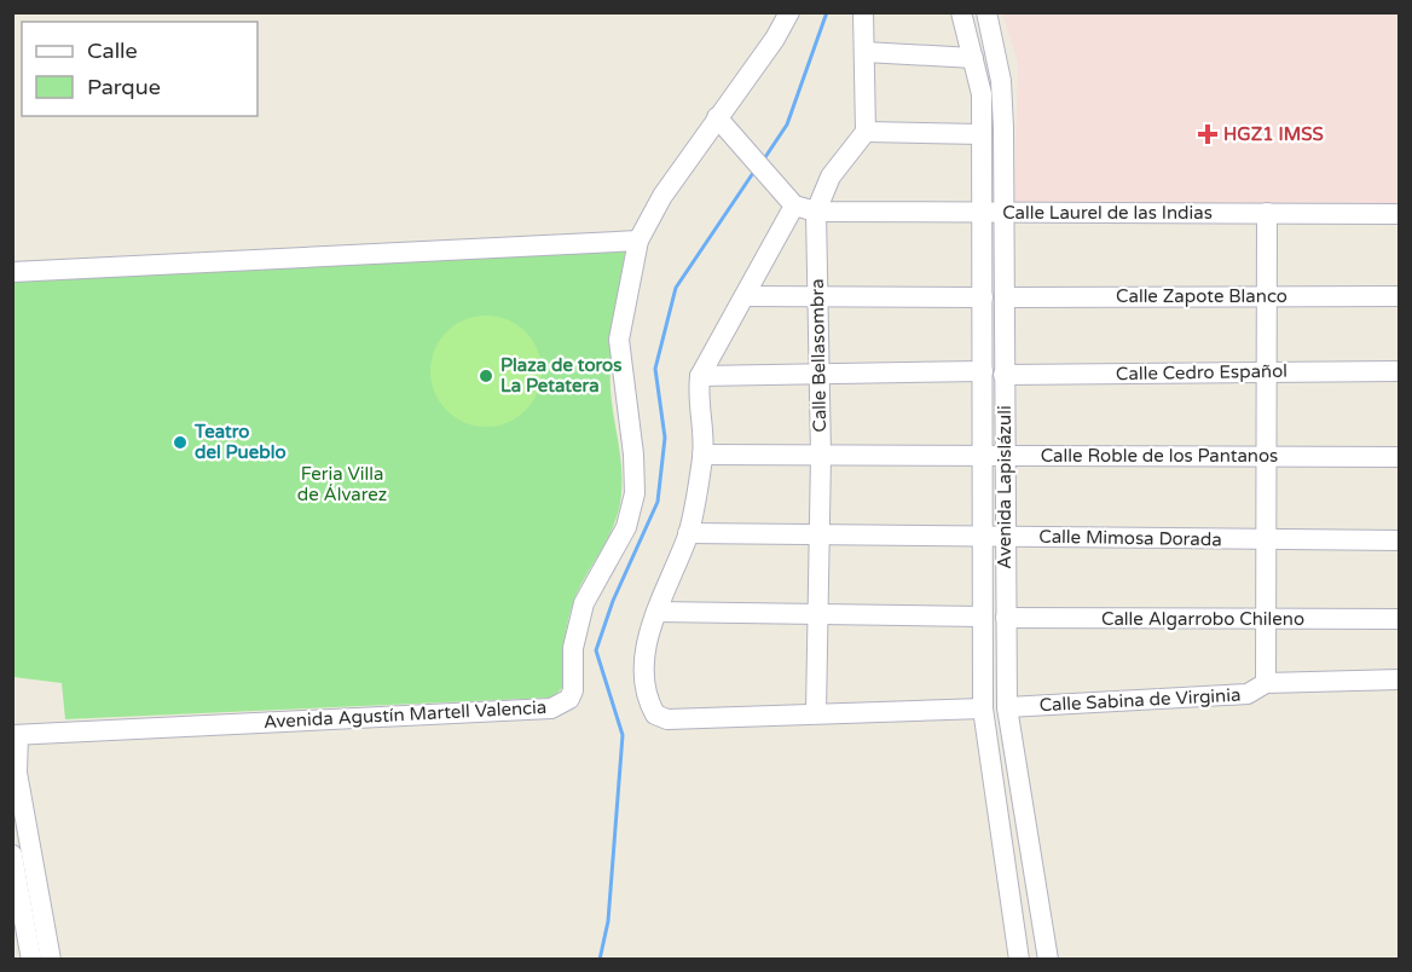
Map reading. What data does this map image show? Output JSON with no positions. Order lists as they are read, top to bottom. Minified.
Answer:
{"streets":{"street":["Calle Laurel de las Indias","Calle Zapote Blanco","Calle Bellasombra","Calle Cedro Español","Calle Roble de los Pantanos","Avenida Lapislázuli","Calle Mimosa Dorada","Calle Algarrobo Chileno","Calle Sabina de Virginia","Avenida Agustín Martell Valencia"]},"crossings":[["Calle Laurel de las Indias","Calle Bellasombra"],["Calle Laurel de las Indias","Avenida Lapislázuli"],["Calle Zapote Blanco","Avenida Lapislázuli"],["Calle Bellasombra","Calle Roble de los Pantanos"],["Calle Bellasombra","Calle Mimosa Dorada"],["Calle Cedro Español","Avenida Lapislázuli"],["Calle Roble de los Pantanos","Avenida Lapislázuli"],["Avenida Lapislázuli","Calle Mimosa Dorada"],["Avenida Lapislázuli","Calle Algarrobo Chileno"],["Avenida Lapislázuli","Calle Sabina de Virginia"]],"parks":["Feria Villa de Álvarez"],"places":{"health":["HGZ1 IMSS"],"other":["Plaza de toros La Petatera","Teatro del Pueblo"]},"legend":["Calle","Parque"]}
